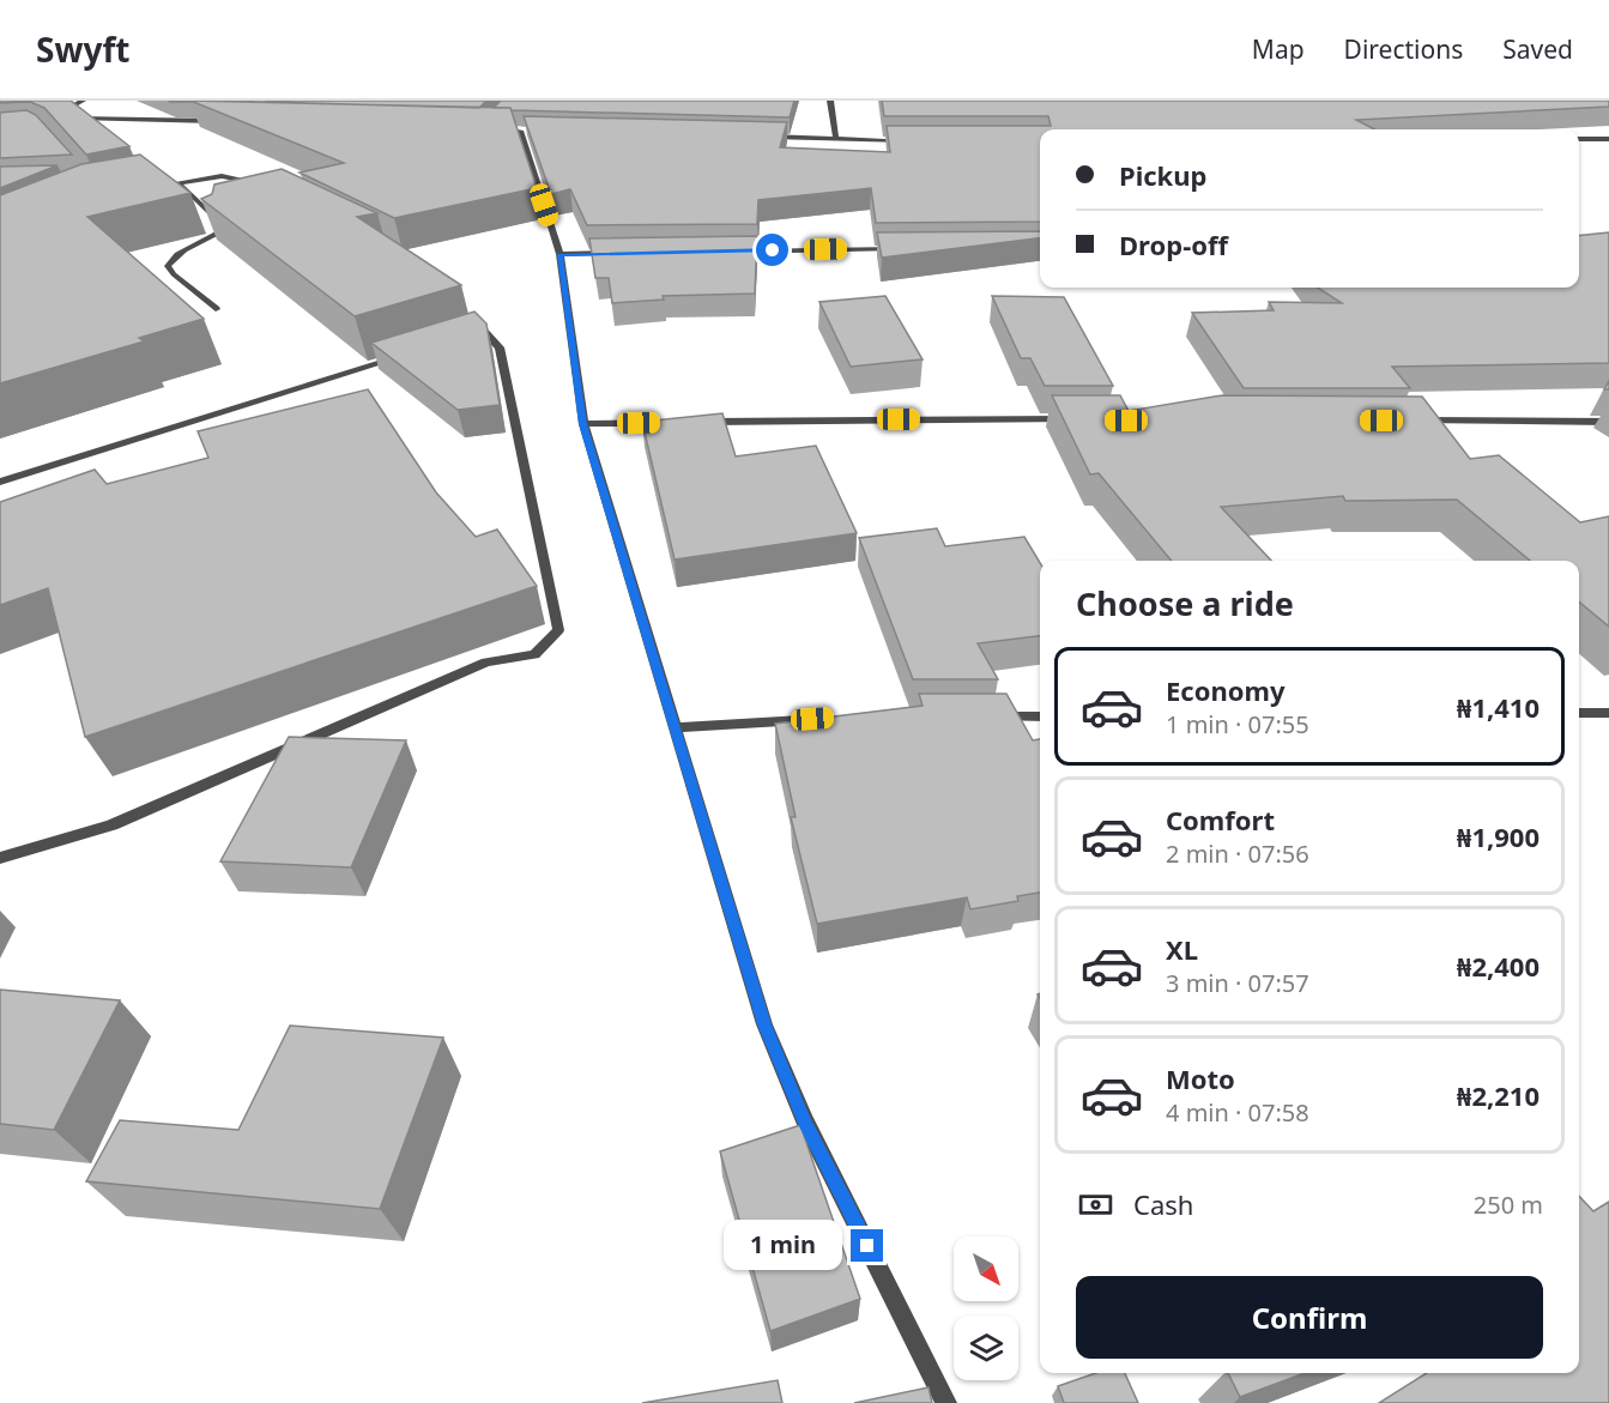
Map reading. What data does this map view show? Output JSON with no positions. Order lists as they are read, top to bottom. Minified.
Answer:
{"north":"bottom right","page":{"header":"Swyft","nav":["Map","Directions","Saved"],"banner":["Pickup","Drop-off"],"heading":"Choose a ride","list":[{"name":"Economy","note":"1 min · 07:55","value":"₦1,410"},{"name":"Comfort","note":"2 min · 07:56","value":"₦1,900"},{"name":"XL","note":"3 min · 07:57","value":"₦2,400"},{"name":"Moto","note":"4 min · 07:58","value":"₦2,210"}],"pay":["Cash","250 m"],"bubble":"1 min","buttons":"Confirm"}}
